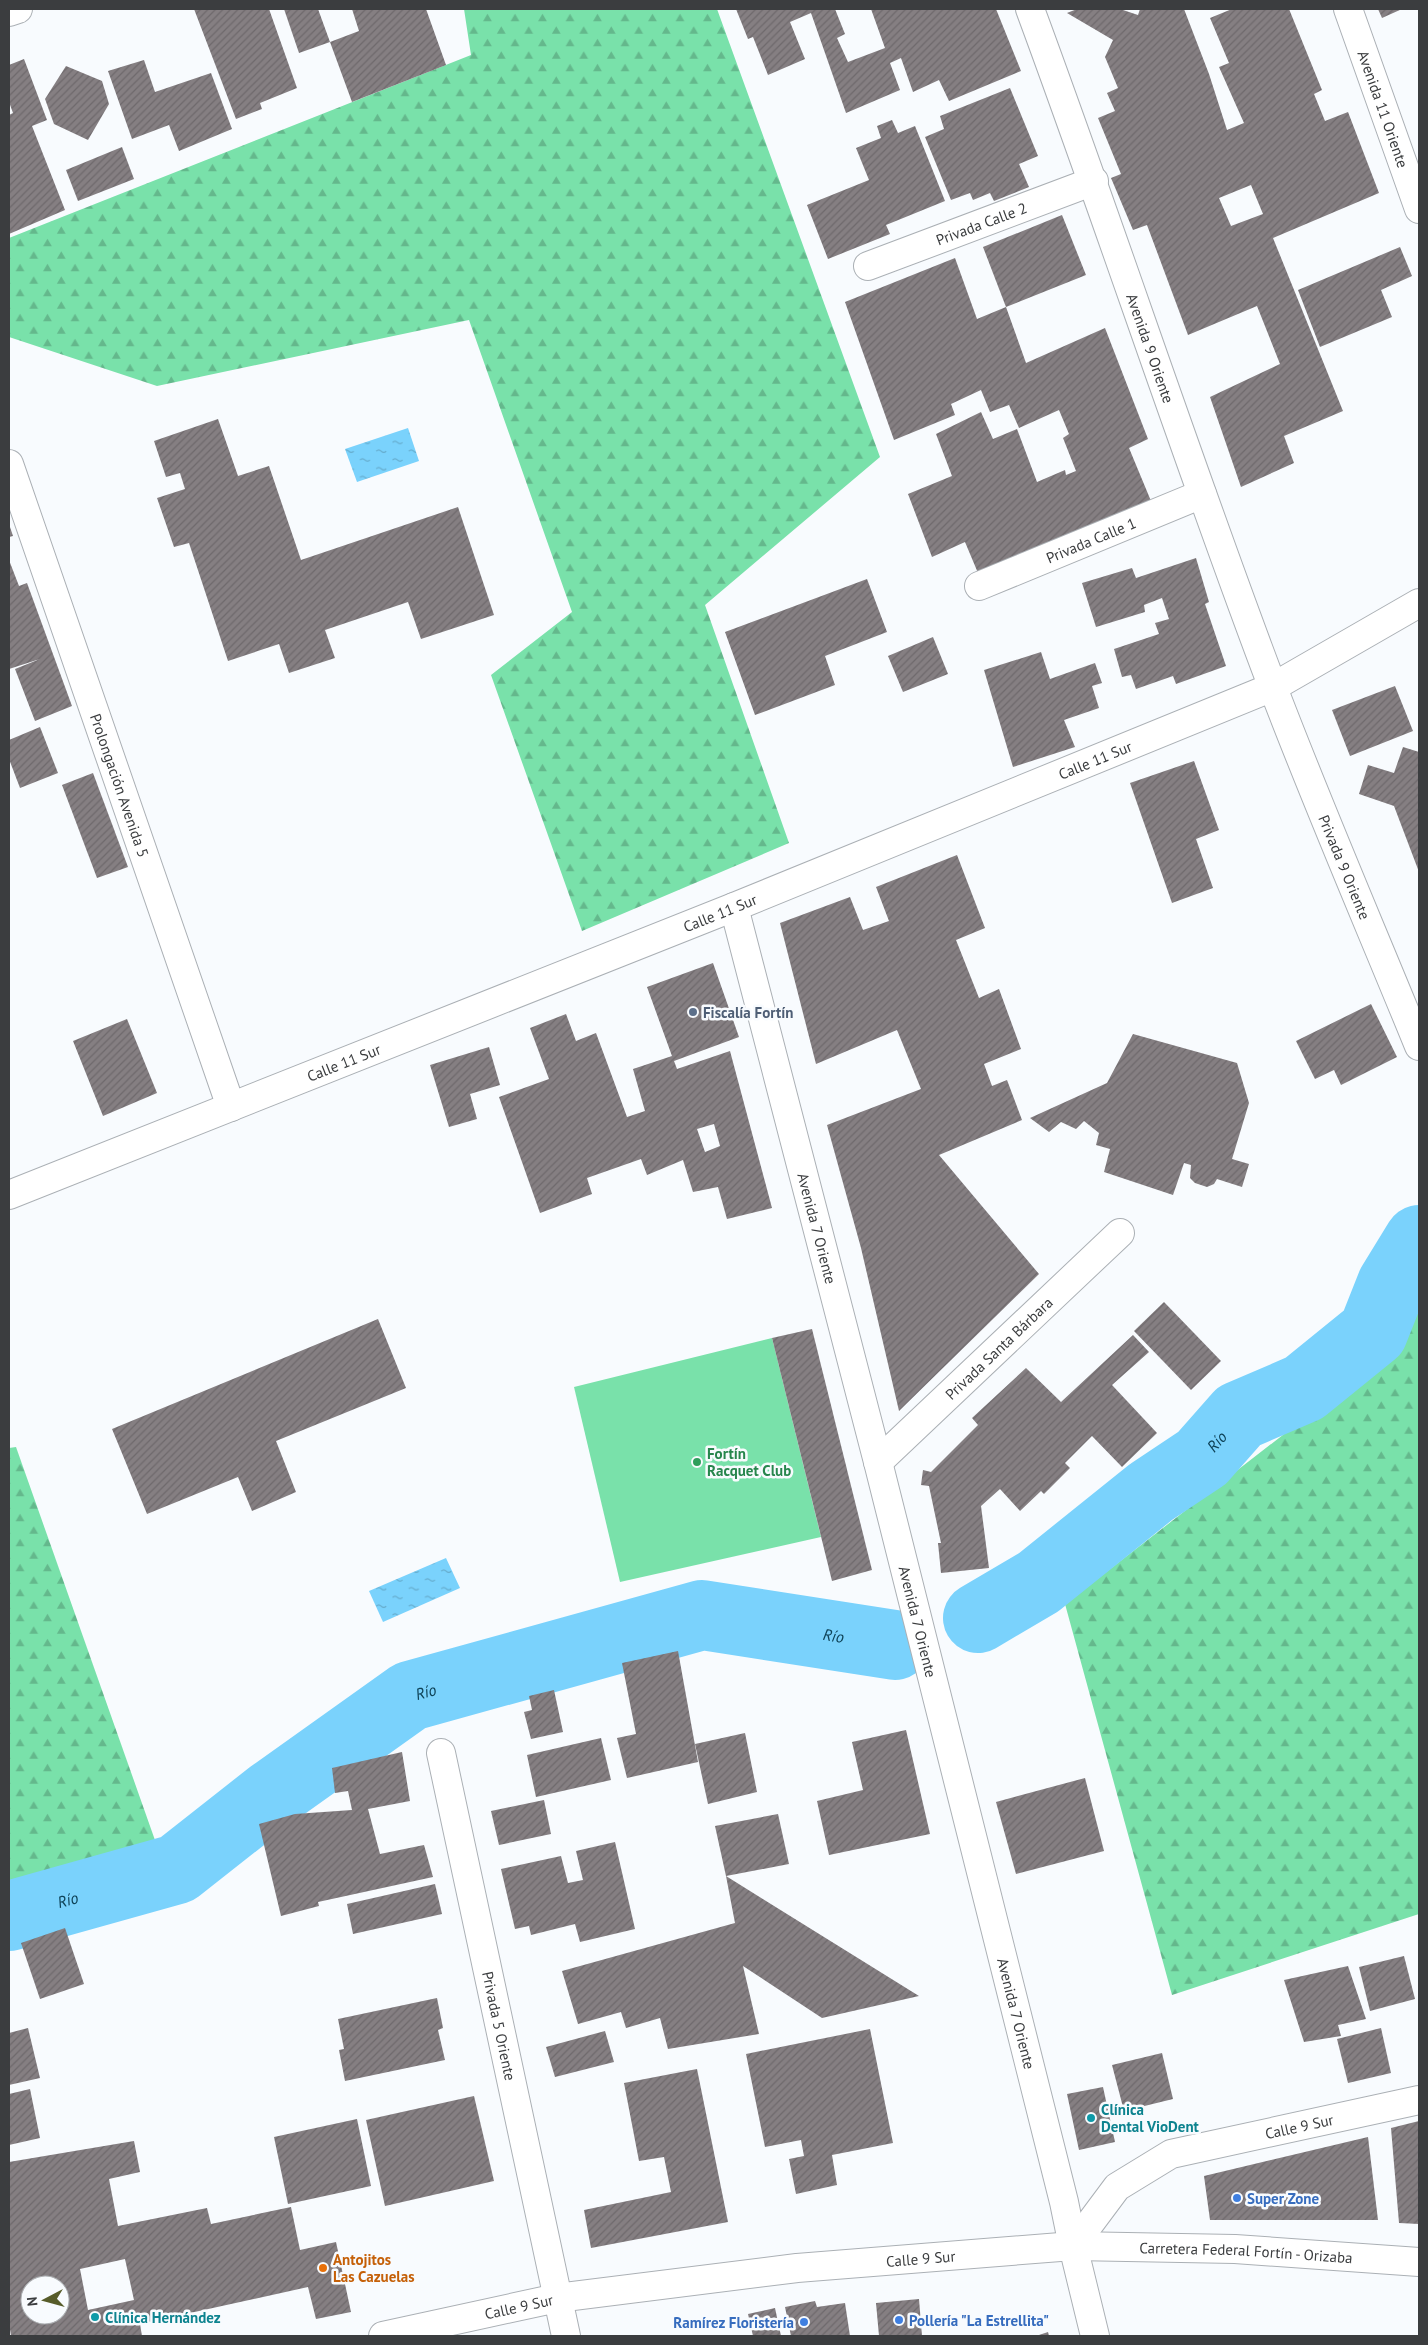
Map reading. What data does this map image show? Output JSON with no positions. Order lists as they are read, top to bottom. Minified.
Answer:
{"streets":{"street":["Avenida 11 Oriente","Privada Calle 2","Avenida 9 Oriente","Privada Calle 1","Calle 11 Sur","Prolongación Avenida 5","Privada 9 Oriente","Avenida 7 Oriente","Privada Santa Bárbara","Privada 5 Oriente","Calle 9 Sur","Carretera Federal Fortín - Orizaba"]},"crossings":[["Privada Calle 2","Avenida 9 Oriente"],["Avenida 9 Oriente","Privada Calle 1"],["Avenida 9 Oriente","Calle 11 Sur"],["Avenida 9 Oriente","Privada 9 Oriente"],["Calle 11 Sur","Prolongación Avenida 5"],["Calle 11 Sur","Privada 9 Oriente"],["Calle 11 Sur","Avenida 7 Oriente"],["Avenida 7 Oriente","Privada Santa Bárbara"],["Avenida 7 Oriente","Calle 9 Sur"],["Avenida 7 Oriente","Carretera Federal Fortín - Orizaba"],["Privada 5 Oriente","Calle 9 Sur"],["Calle 9 Sur","Carretera Federal Fortín - Orizaba"]],"water":["Río"],"places":["Fiscalía Fortín","Fortín Racquet Club","Clínica Dental VioDent","Super Zone","Antojitos Las Cazuelas","Clínica Hernández","Pollería \"La Estrellita\"","Ramírez Floristería"],"north":"left"}
